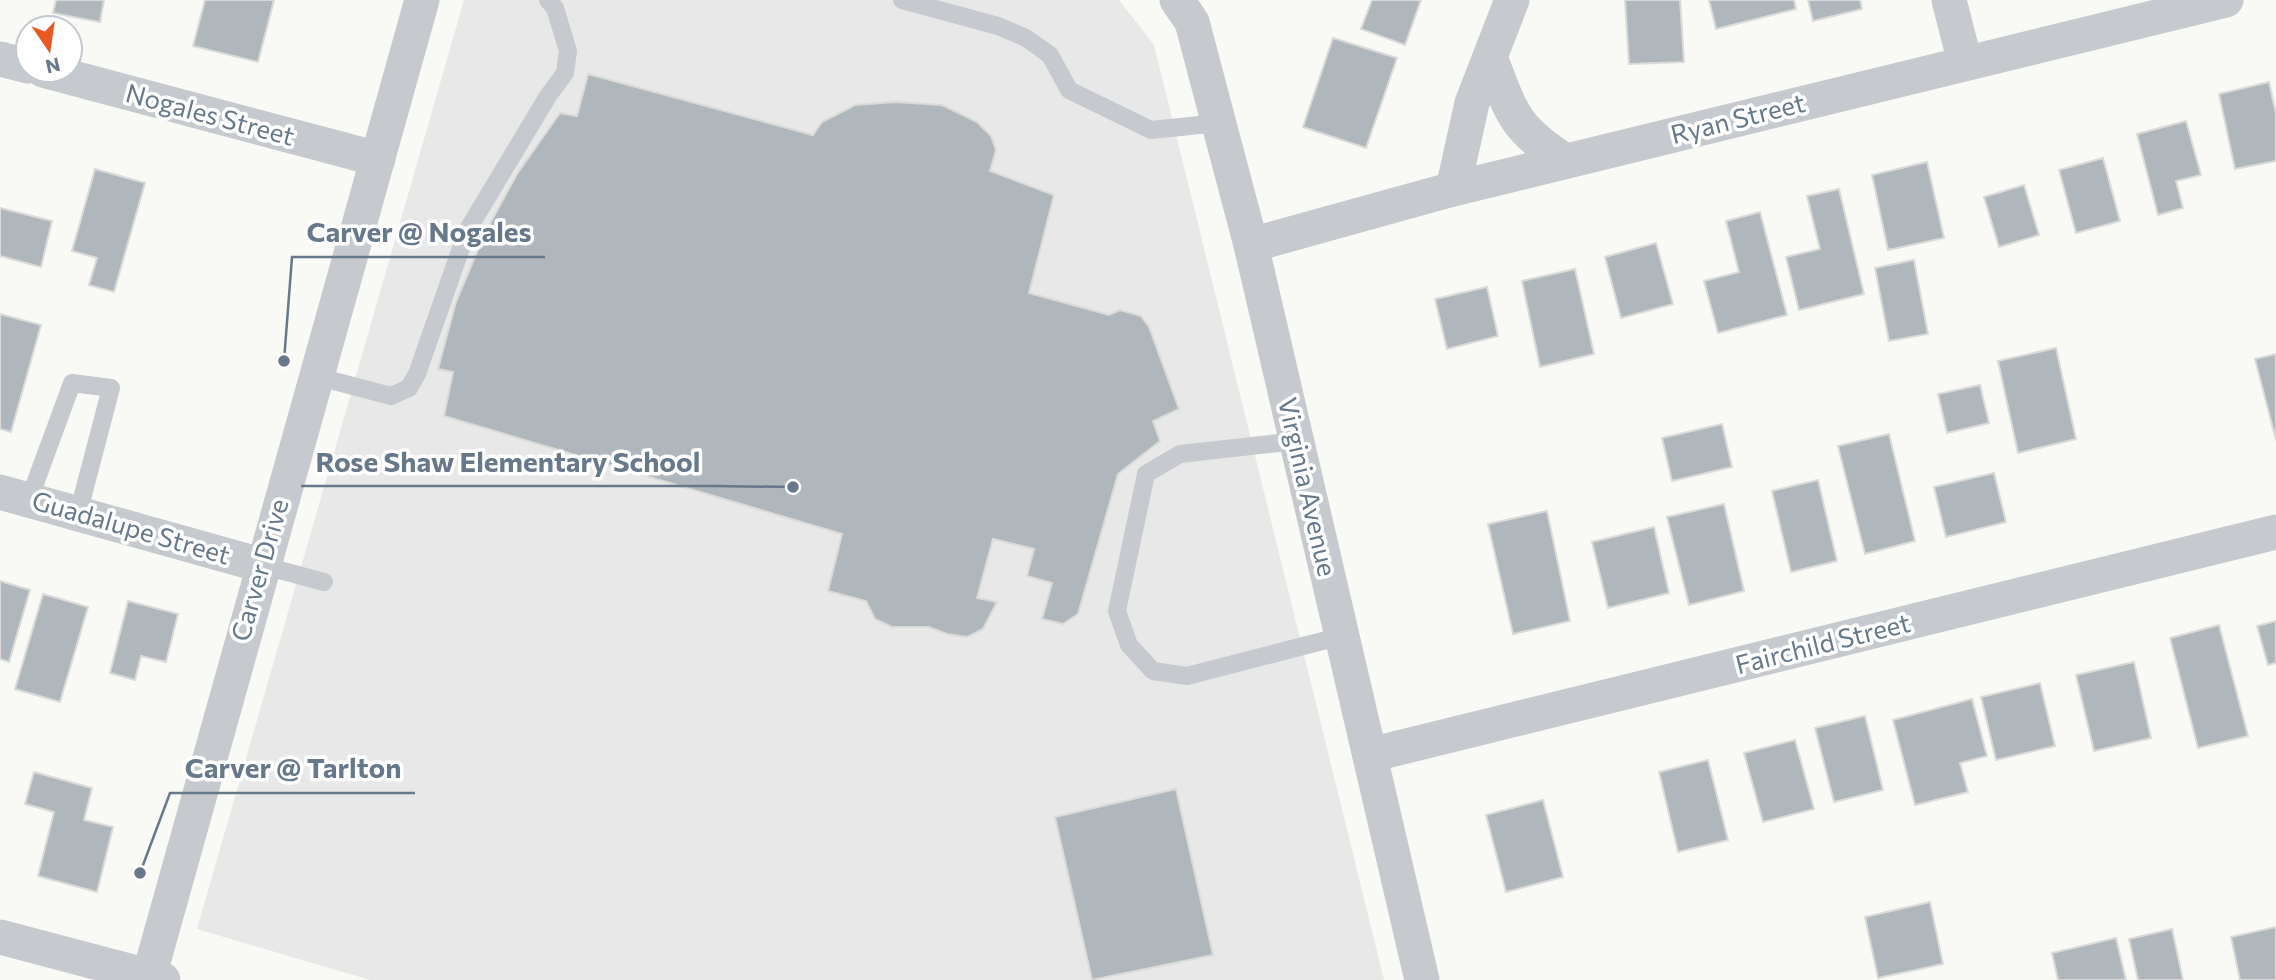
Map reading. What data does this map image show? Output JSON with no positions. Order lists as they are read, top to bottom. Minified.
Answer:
{"streets":{"street":["Nogales Street","Ryan Street","Virginia Avenue","Guadalupe Street","Carver Drive","Fairchild Street"]},"crossings":[["Nogales Street","Carver Drive"],["Ryan Street","Virginia Avenue"],["Virginia Avenue","Fairchild Street"],["Guadalupe Street","Carver Drive"]],"places":["Carver @ Nogales","Rose Shaw Elementary School","Carver @ Tarlton"],"north":"bottom"}
